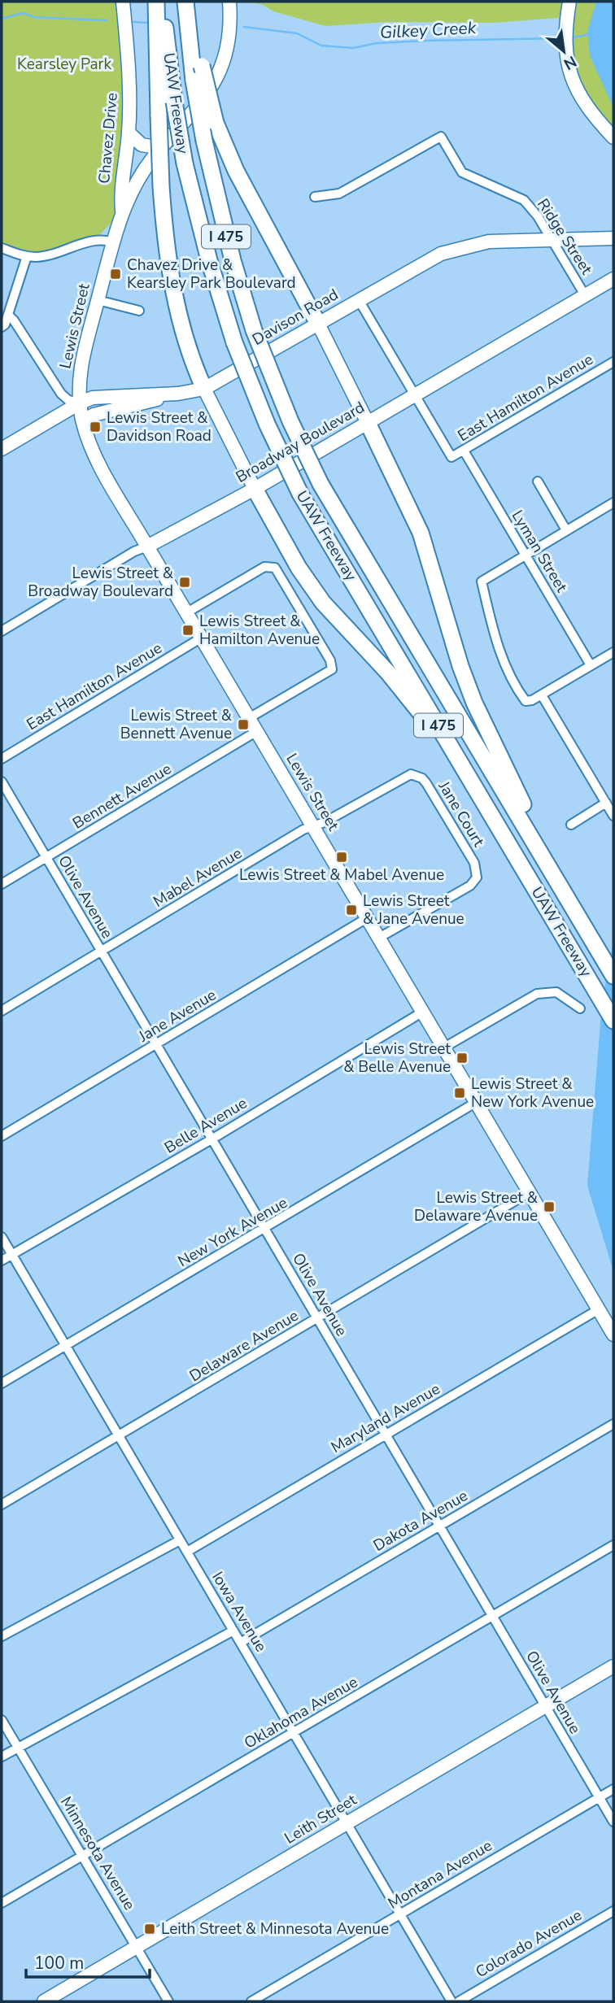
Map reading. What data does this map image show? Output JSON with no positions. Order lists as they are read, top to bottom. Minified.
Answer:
{"streets":{"highway":["UAW Freeway","I 475"],"main road":["Chavez Drive","Davison Road","Lewis Street","Broadway Boulevard","Leith Street"],"street":["Ridge Street","East Hamilton Avenue","Lyman Street","Bennett Avenue","Jane Court","Mabel Avenue","Olive Avenue","Jane Avenue","Belle Avenue","New York Avenue","Delaware Avenue","Maryland Avenue","Dakota Avenue","Iowa Avenue","Oklahoma Avenue","Minnesota Avenue","Montana Avenue","Colorado Avenue"]},"crossings":[["Chavez Drive","Lewis Street"],["Ridge Street","Davison Road"],["Ridge Street","Broadway Boulevard"],["Davison Road","Lewis Street"],["Lewis Street","East Hamilton Avenue"],["Lewis Street","Broadway Boulevard"],["Lewis Street","Bennett Avenue"],["Lewis Street","Jane Court"],["Lewis Street","Mabel Avenue"],["Lewis Street","Jane Avenue"],["Lewis Street","Belle Avenue"],["Lewis Street","New York Avenue"],["Lewis Street","Delaware Avenue"],["Lewis Street","Maryland Avenue"],["East Hamilton Avenue","Broadway Boulevard"],["East Hamilton Avenue","Lyman Street"],["Bennett Avenue","Olive Avenue"],["Jane Court","Mabel Avenue"],["Mabel Avenue","Olive Avenue"],["Olive Avenue","Jane Avenue"],["Olive Avenue","Belle Avenue"],["Olive Avenue","New York Avenue"],["Olive Avenue","Delaware Avenue"],["Olive Avenue","Maryland Avenue"],["Olive Avenue","Dakota Avenue"],["Olive Avenue","Oklahoma Avenue"],["Olive Avenue","Leith Street"],["Olive Avenue","Montana Avenue"],["Belle Avenue","Iowa Avenue"],["New York Avenue","Iowa Avenue"],["Delaware Avenue","Iowa Avenue"],["Maryland Avenue","Iowa Avenue"],["Dakota Avenue","Iowa Avenue"],["Iowa Avenue","Oklahoma Avenue"],["Iowa Avenue","Leith Street"],["Iowa Avenue","Montana Avenue"],["Oklahoma Avenue","Minnesota Avenue"],["Leith Street","Minnesota Avenue"]],"water":["Gilkey Creek"],"parks":["Kearsley Park"],"places":{"transit":["Chavez Drive & Kearsley Park Boulevard","Lewis Street & Davidson Road","Lewis Street & Broadway Boulevard","Lewis Street & Hamilton Avenue","Lewis Street & Bennett Avenue","Lewis Street & Mabel Avenue","Lewis Street & Jane Avenue","Lewis Street & Belle Avenue","Lewis Street & New York Avenue","Lewis Street & Delaware Avenue","Leith Street & Minnesota Avenue"]},"scale_bar":"100 m","north":"bottom right"}
